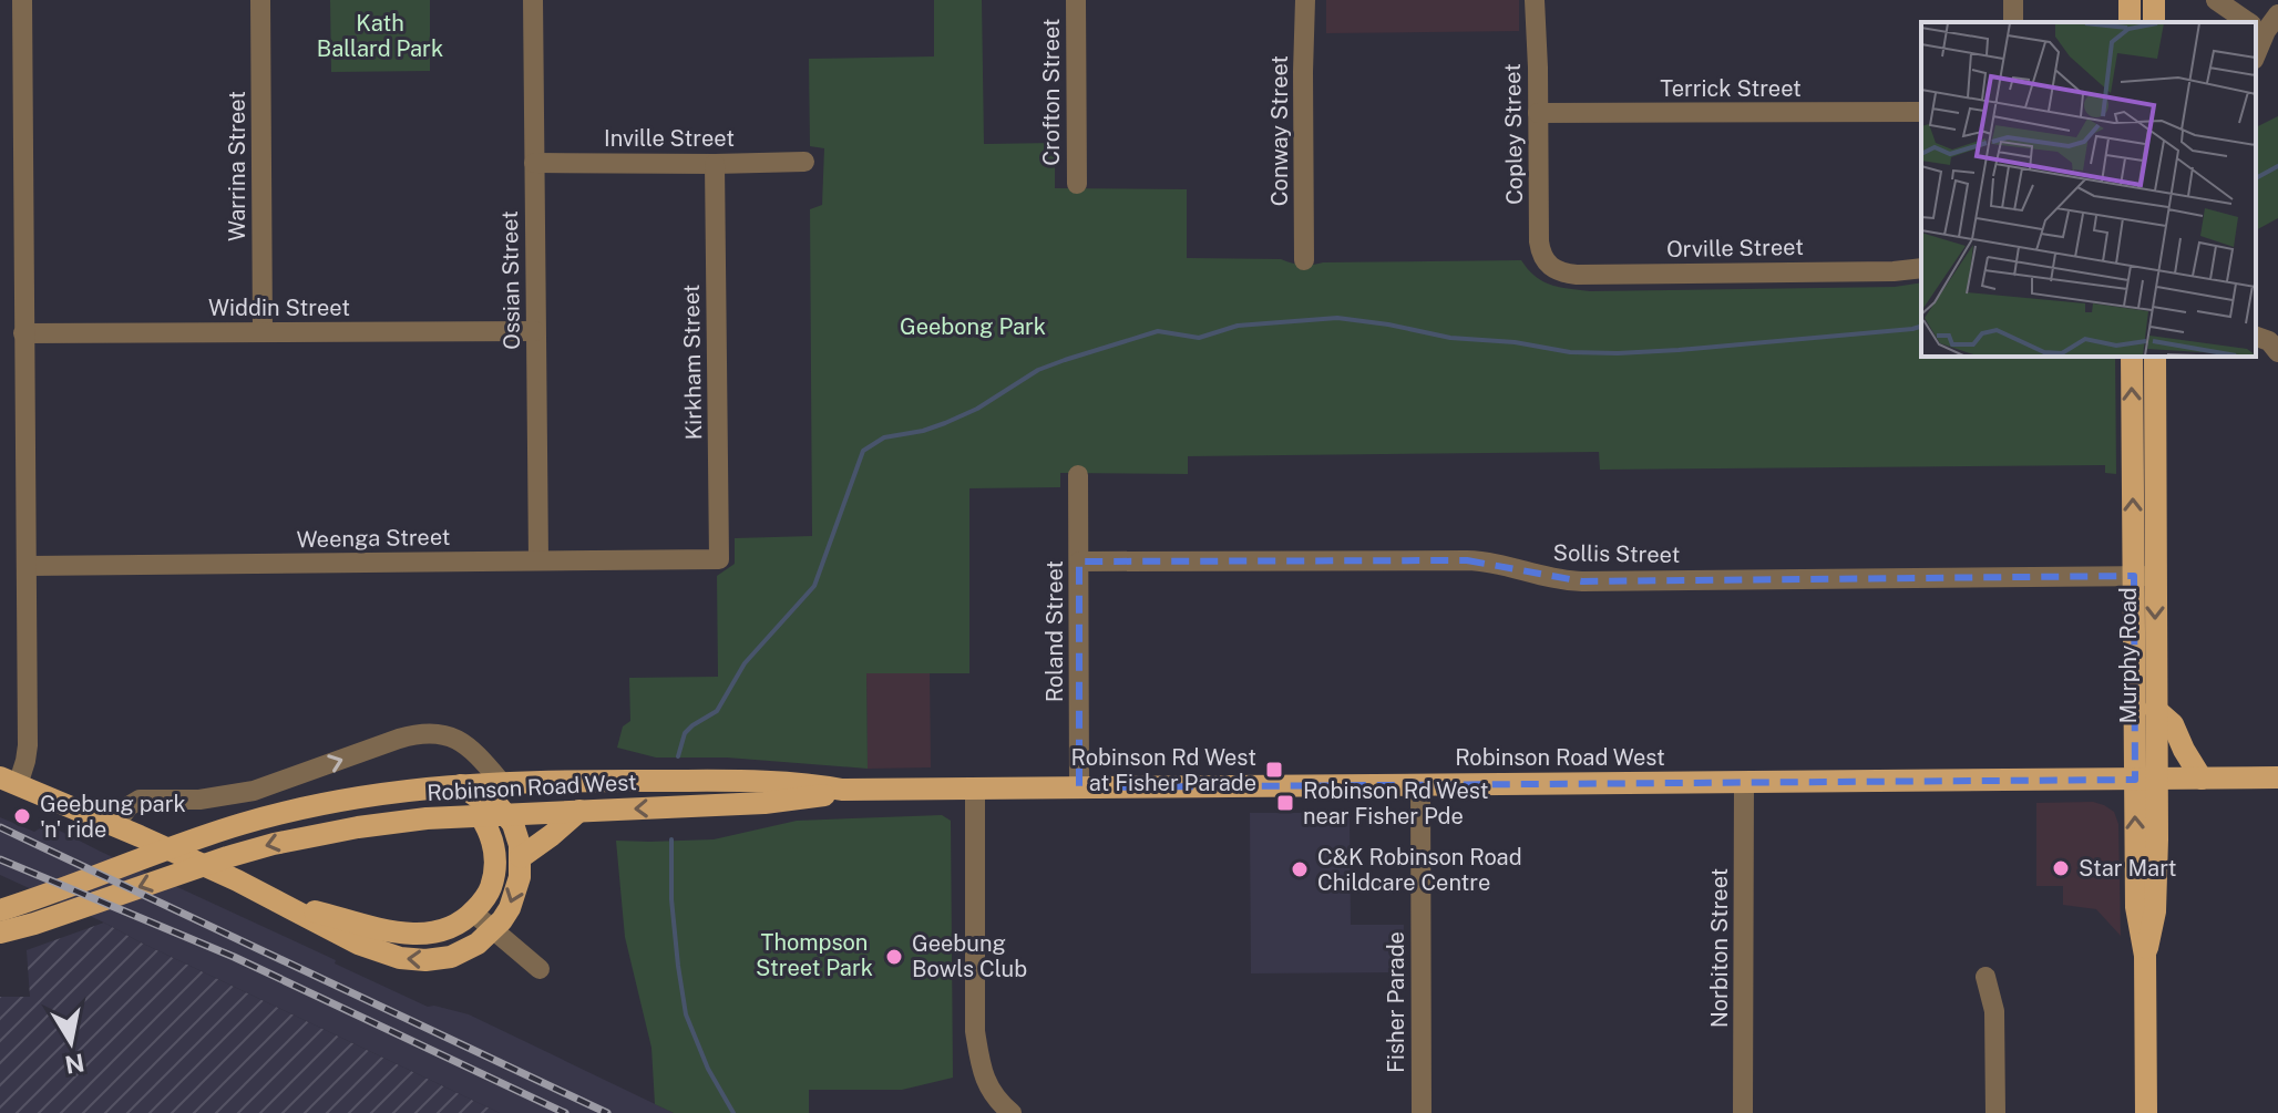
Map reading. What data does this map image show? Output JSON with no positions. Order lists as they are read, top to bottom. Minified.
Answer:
{"streets":{"main road":["Murphy Road","Robinson Road West"],"street":["Terrick Street","Crofton Street","Conway Street","Copley Street","Inville Street","Warrina Street","Orville Street","Ossian Street","Widdin Street","Kirkham Street","Weenga Street","Sollis Street","Roland Street","Norbiton Street","Fisher Parade"]},"crossings":[["Terrick Street","Copley Street"],["Copley Street","Orville Street"],["Inville Street","Ossian Street"],["Inville Street","Kirkham Street"],["Warrina Street","Widdin Street"],["Ossian Street","Widdin Street"],["Ossian Street","Weenga Street"],["Kirkham Street","Weenga Street"],["Sollis Street","Roland Street"],["Sollis Street","Murphy Road"],["Roland Street","Robinson Road West"],["Murphy Road","Robinson Road West"],["Robinson Road West","Norbiton Street"],["Robinson Road West","Fisher Parade"]],"parks":["Kath Ballard Park","Geebong Park","Thompson Street Park"],"places":{"transit":["Robinson Rd West at Fisher Parade","Robinson Rd West near Fisher Pde"],"other":["Geebung park 'n' ride","Star Mart","C&K Robinson Road Childcare Centre","Geebung Bowls Club"]},"north":"bottom"}
